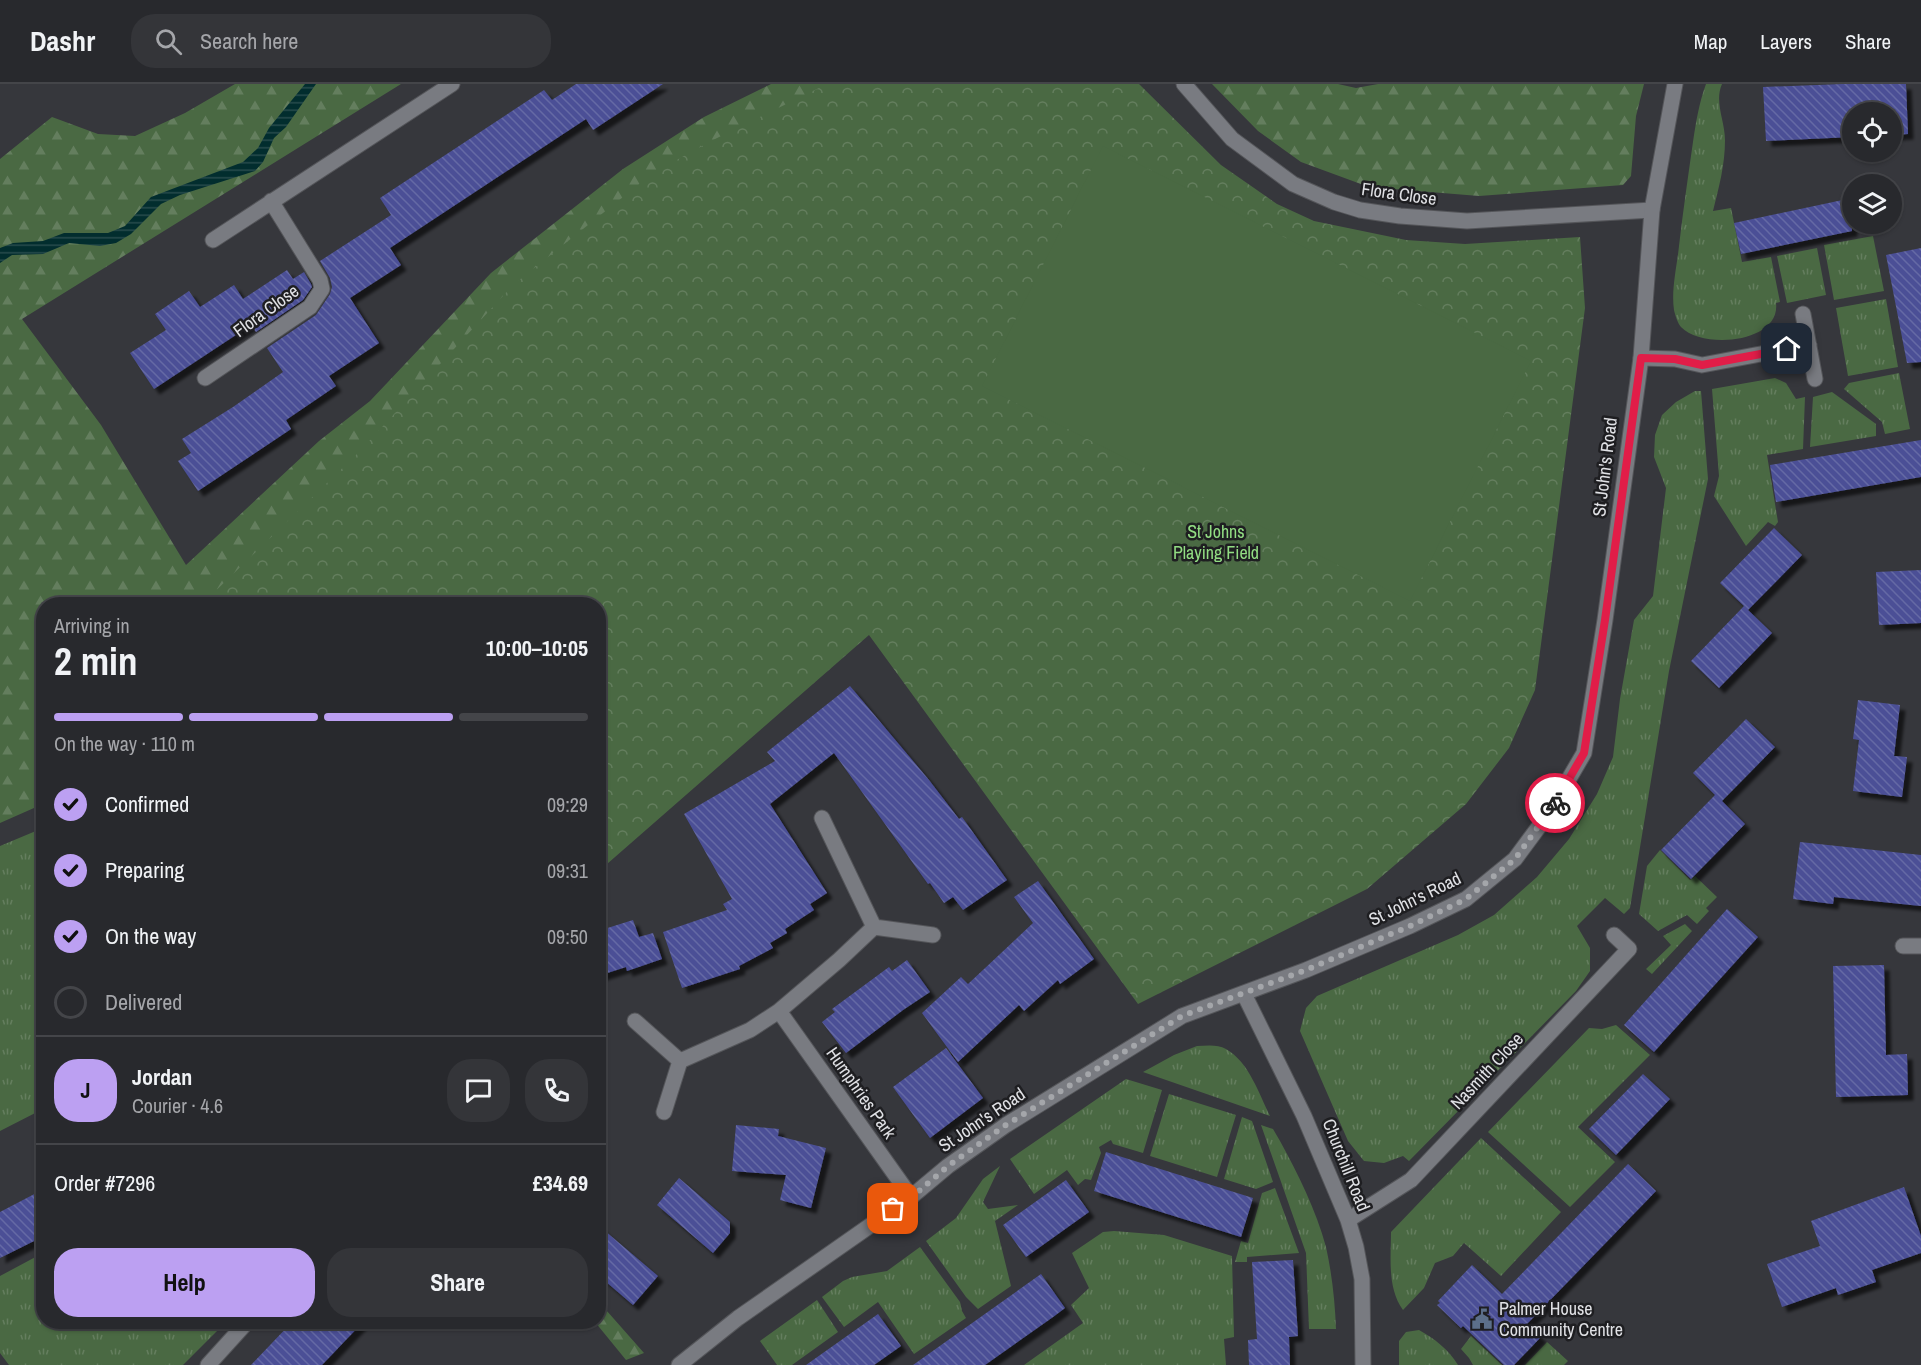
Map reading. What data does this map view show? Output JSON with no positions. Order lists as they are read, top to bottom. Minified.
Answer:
{"streets":{"street":["Flora Close","St John's Road","Nasmith Close","Humphries Park","Churchill Road"]},"crossings":[["Flora Close","St John's Road"],["St John's Road","Humphries Park"],["St John's Road","Churchill Road"],["Nasmith Close","Churchill Road"]],"parks":["St Johns Playing Field"],"places":{"public building":["Palmer House Community Centre"]},"page":{"header":"Dashr","search":"Search here","nav":["Map","Layers","Share"],"heading":["2 min","Arriving in","10:00–10:05"],"panel":["Jordan","Courier · 4.6","Order #7296","£34.69"],"bar":"On the way · 110 m","list":[["Confirmed","09:29"],["Preparing","09:31"],["On the way","09:50"],"Delivered"],"round":"J","buttons":["Help","Share"]}}
